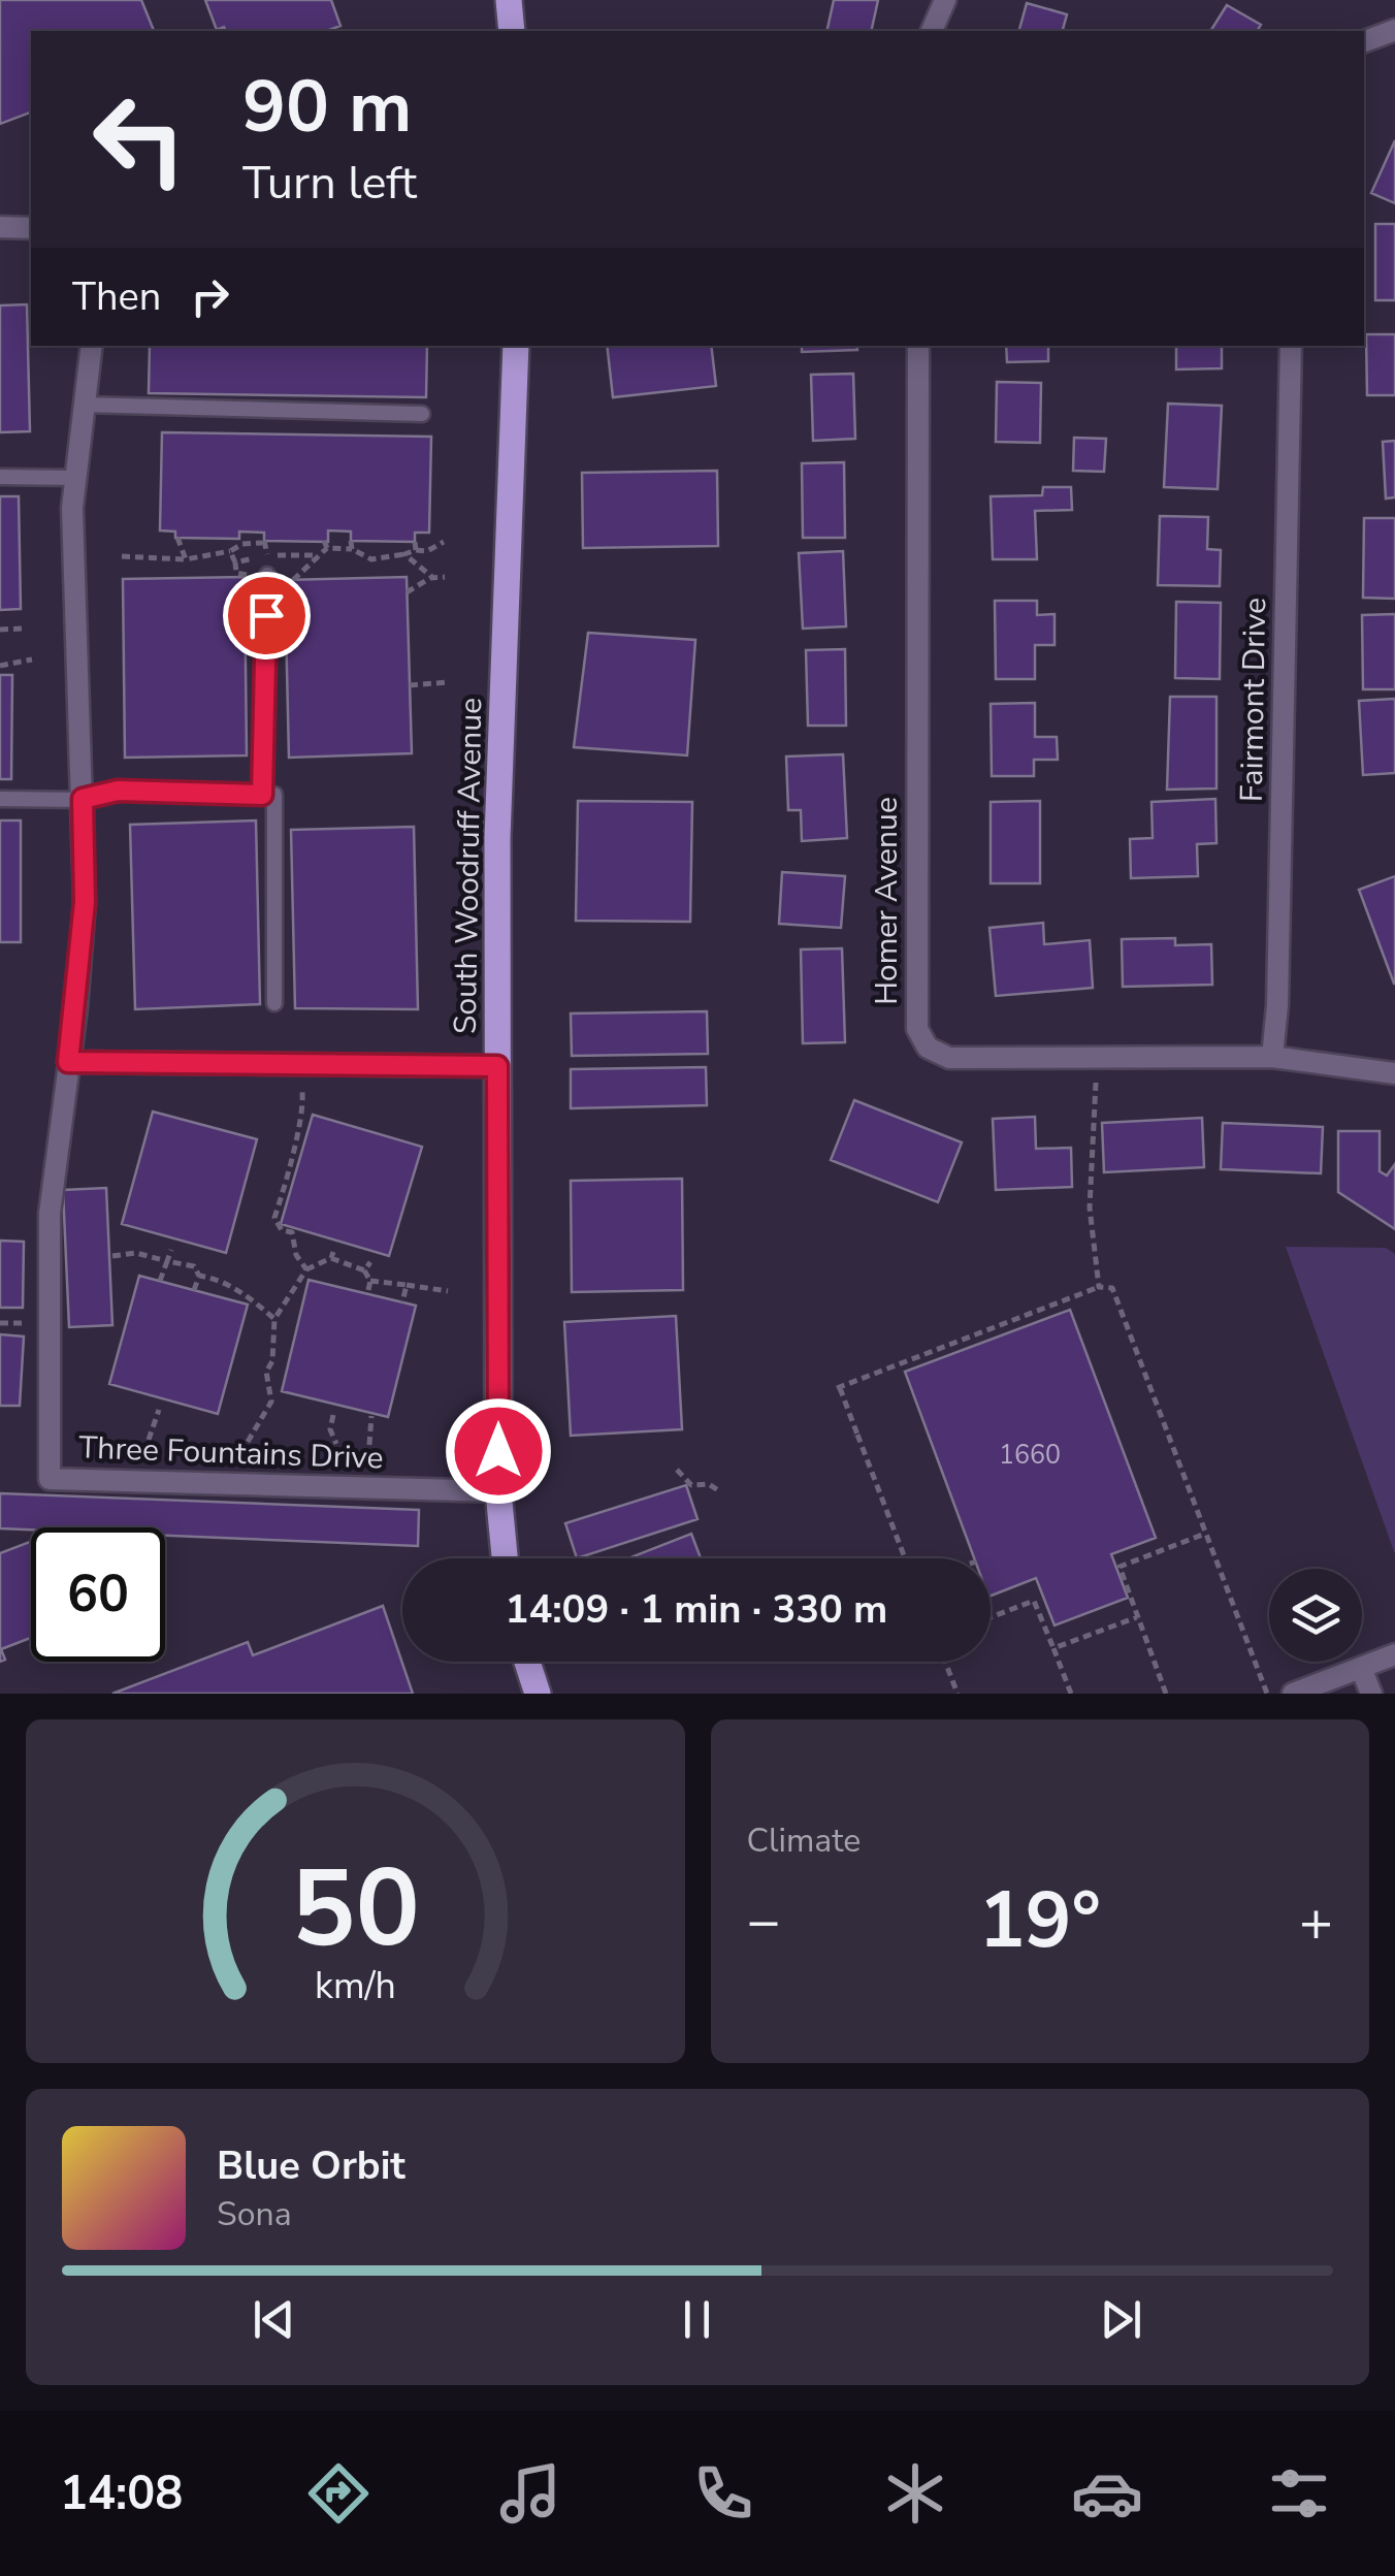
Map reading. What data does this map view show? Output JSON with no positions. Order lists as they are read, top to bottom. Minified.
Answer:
{"streets":{"main road":["South Woodruff Avenue"],"street":["Fairmont Drive","Homer Avenue","Three Fountains Drive"]},"crossings":[["Fairmont Drive","Homer Avenue"],["South Woodruff Avenue","Three Fountains Drive"]],"house_numbers":["1660"],"page":{"turn":["90 m","Turn left"],"then":"Then","limit":"60","trip":"14:09 · 1 min · 330 m","tile":"Climate","heat":["−","19°","+"],"song":["Blue Orbit","Sona"],"tabs":"14:08","gauge":["50","km/h"]}}
